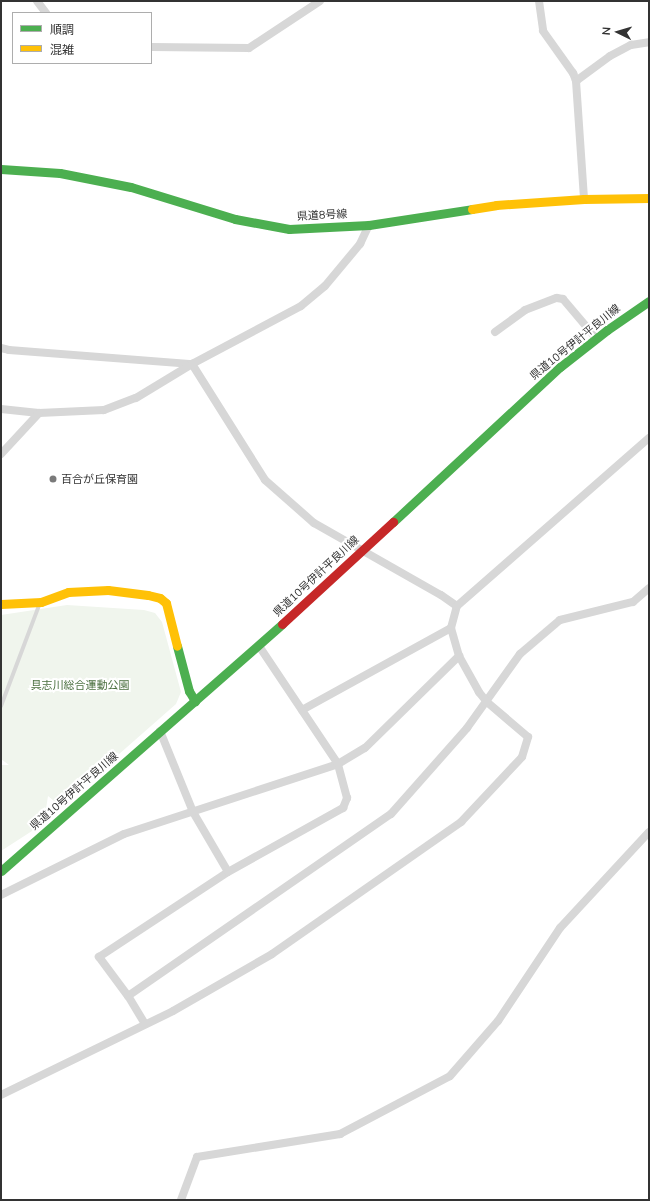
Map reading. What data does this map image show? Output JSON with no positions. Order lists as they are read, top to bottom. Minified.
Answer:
{"streets":{"main road":["県道8号線","県道10号伊計平良川線"]},"parks":["具志川総合運動公園"],"places":["百合が丘保育園"],"legend":["順調","混雑"],"north":"left"}
